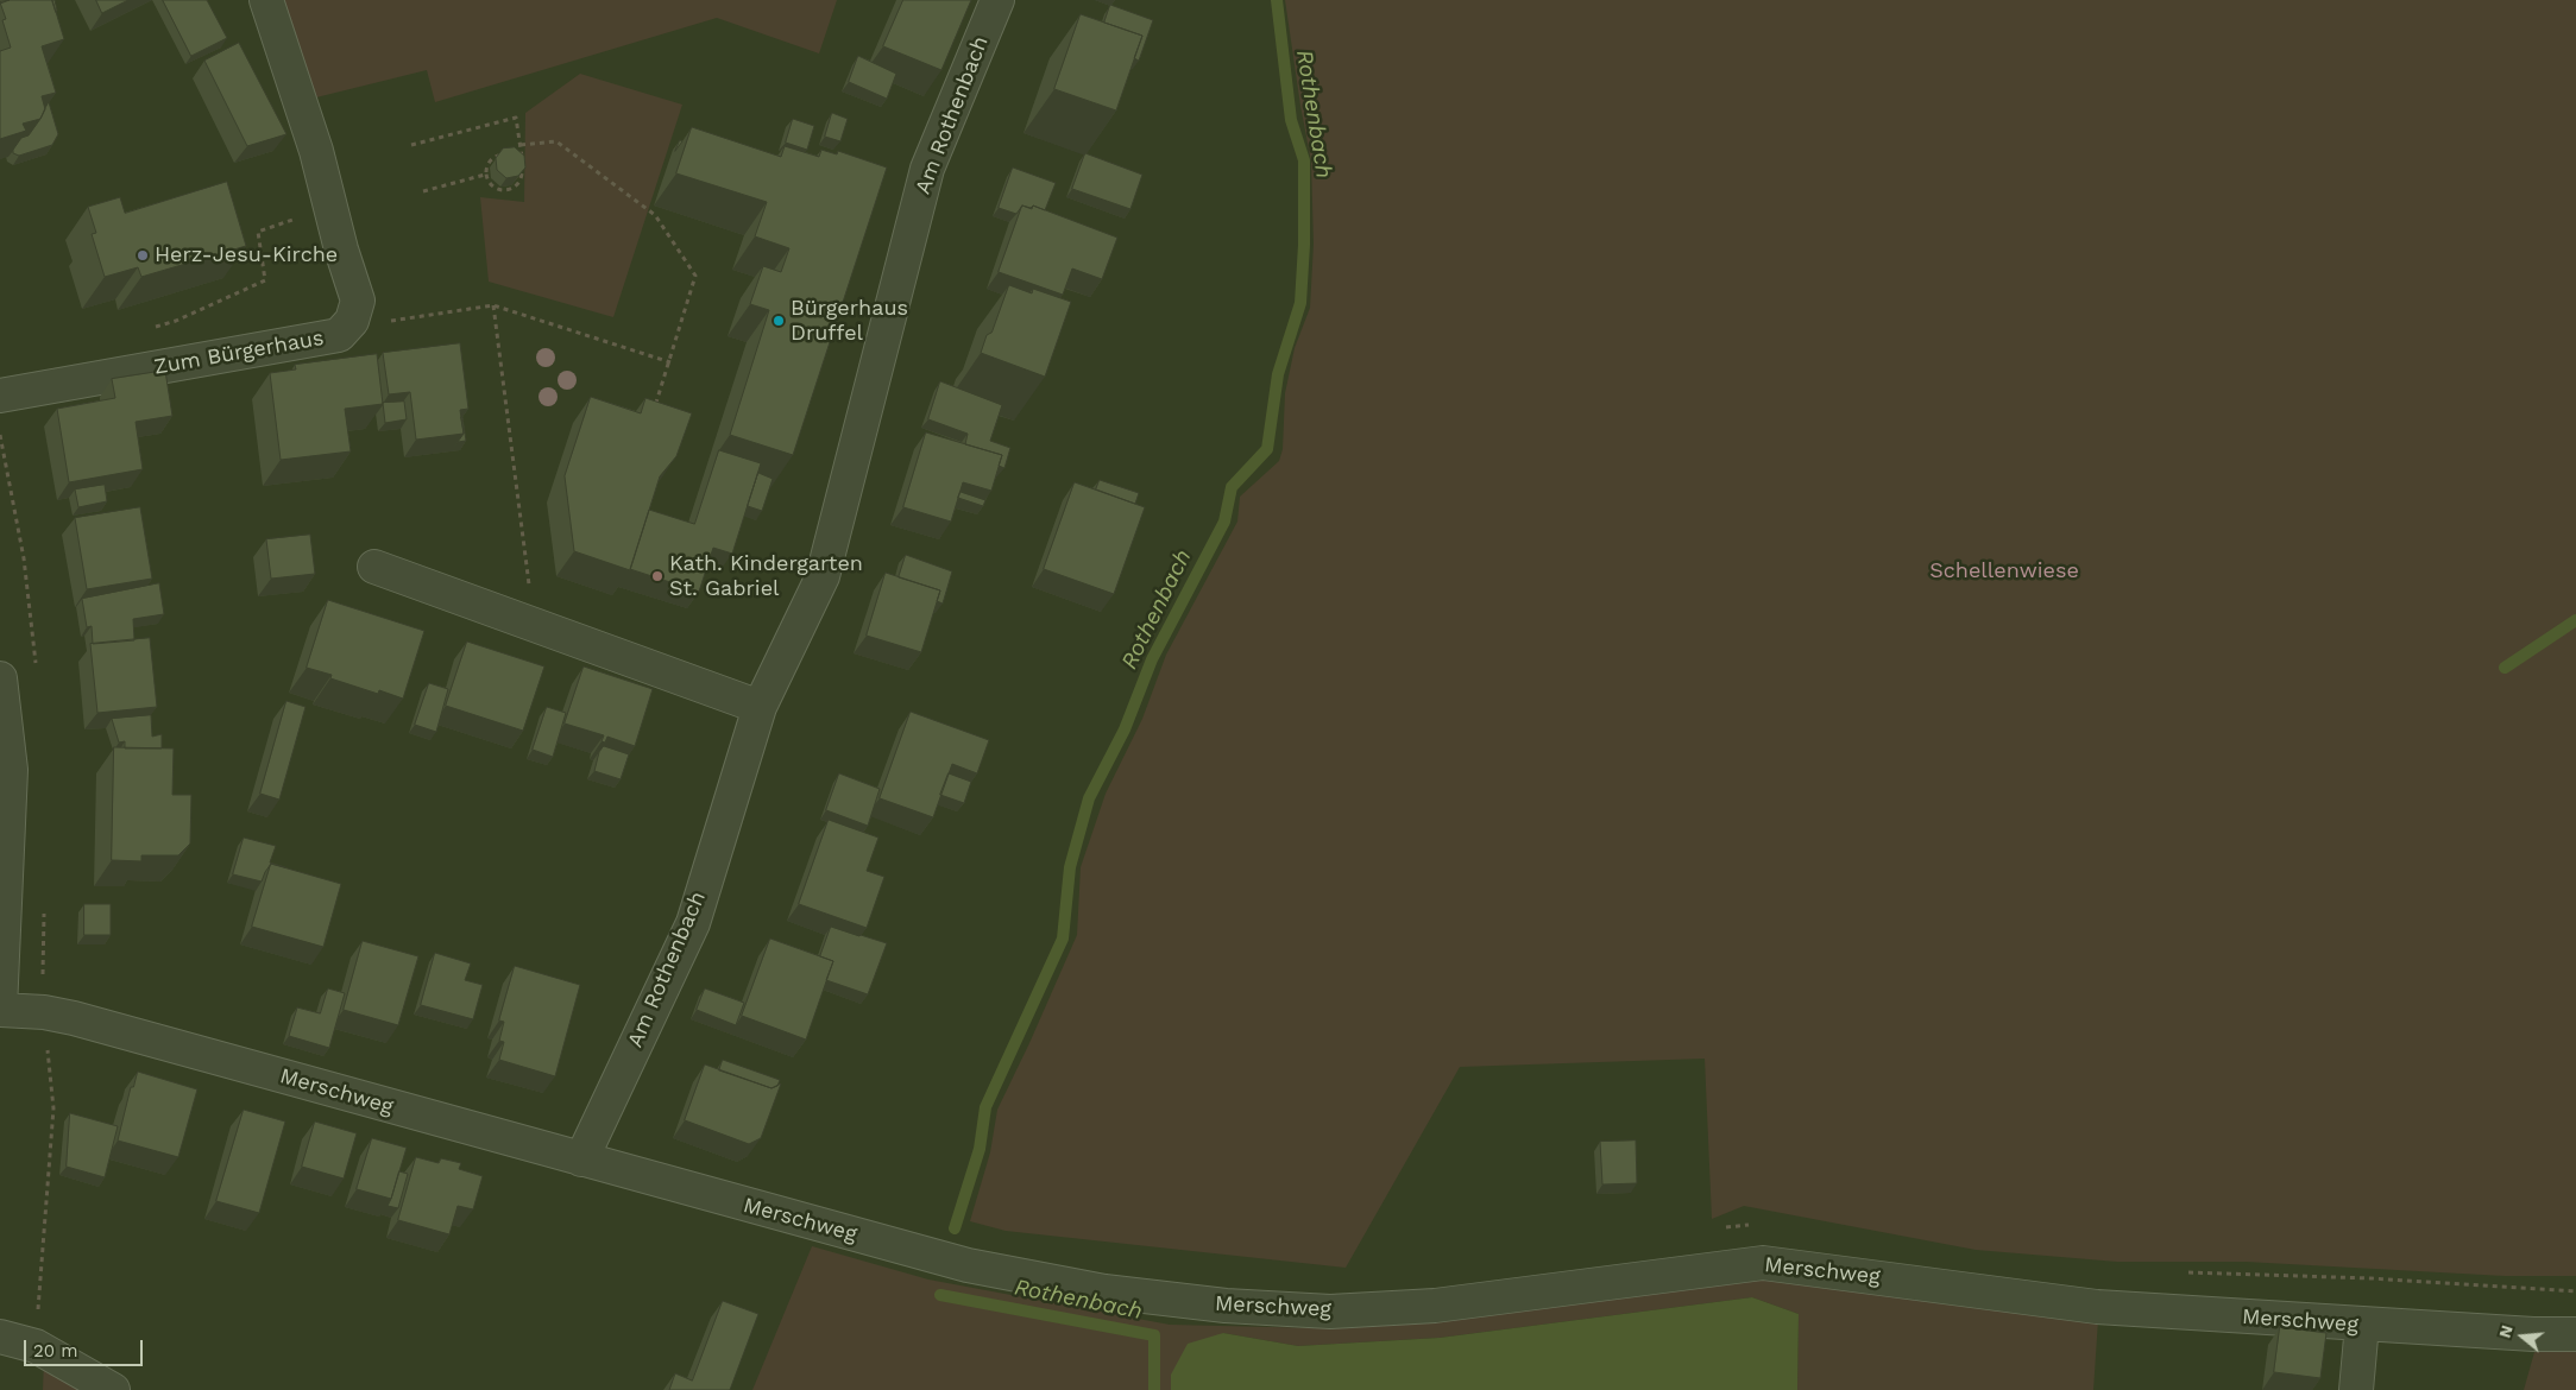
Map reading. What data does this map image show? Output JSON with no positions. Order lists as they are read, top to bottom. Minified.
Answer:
{"streets":{"street":["Am Rothenbach","Zum Bürgerhaus","Merschweg"]},"crossings":[["Am Rothenbach","Merschweg"]],"water":["Rothenbach"],"parks":["Schellenwiese"],"places":["Herz-Jesu-Kirche","Bürgerhaus Druffel","Kath. Kindergarten St. Gabriel"],"scale_bar":"20 m","north":"left"}
